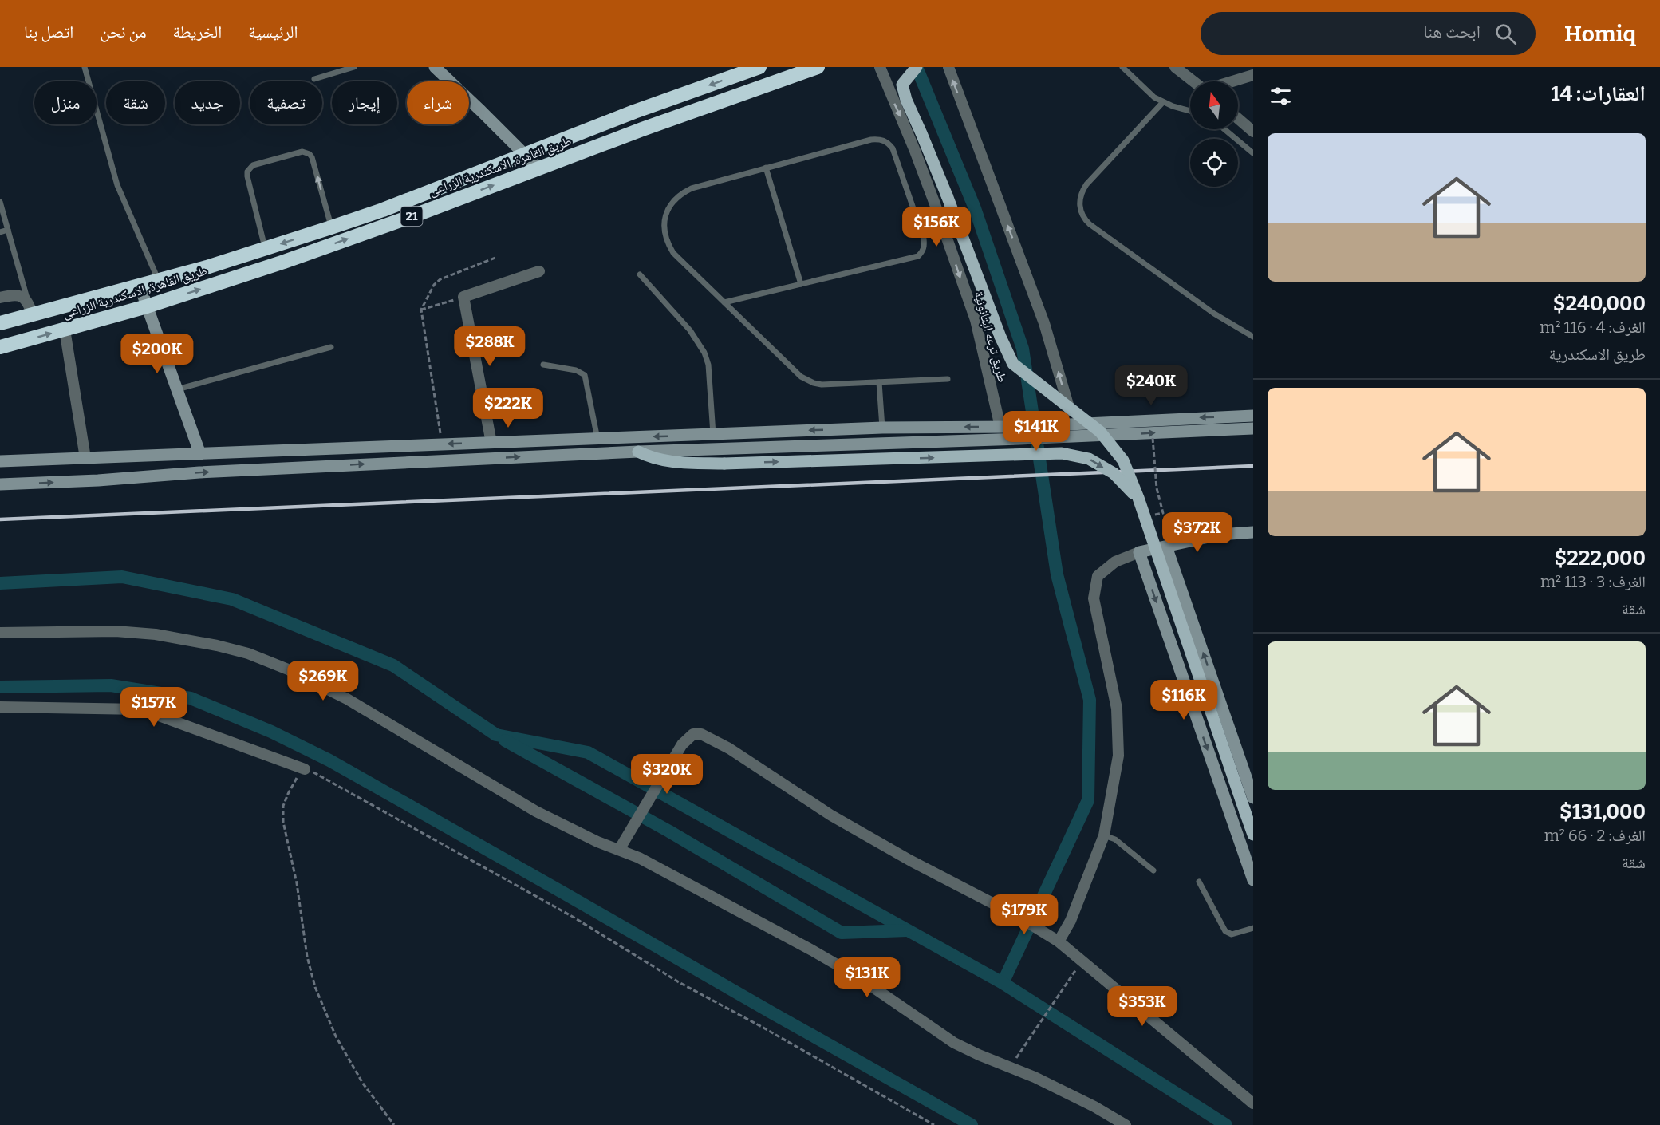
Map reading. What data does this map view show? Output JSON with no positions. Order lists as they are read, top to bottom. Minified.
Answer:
{"streets":{"highway":["طريق القاهرة, الاسكندرية الزراعى","21"],"street":["طريق ترعه البتانونية"]},"north":"top","page":{"header":"Homiq","search":"ابحث هنا","nav":["الرئيسية","الخريطة","من نحن","اتصل بنا"],"heading":"العقارات: 14","chip":["شراء","إيجار","تصفية","جديد","شقة","منزل"],"list":[{"name":"$240,000","note":"الغرف: 4 · 116 m² · طريق الاسكندرية"},{"name":"$222,000","note":"الغرف: 3 · 113 m² · شقة"},{"name":"$131,000","note":"الغرف: 2 · 66 m² · شقة"}],"price":["$156K","$288K","$200K","$240K","$222K","$141K","$372K","$269K","$116K","$157K","$320K","$179K","$131K","$353K"]}}
